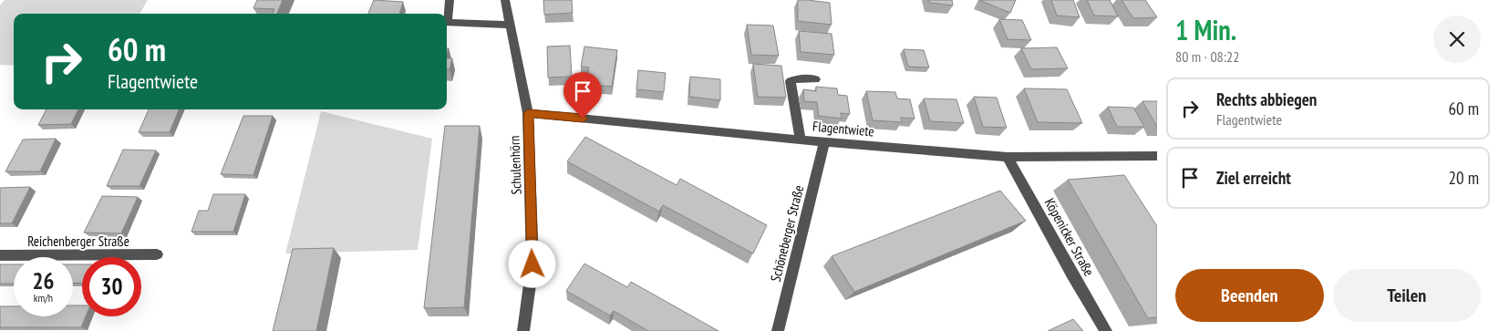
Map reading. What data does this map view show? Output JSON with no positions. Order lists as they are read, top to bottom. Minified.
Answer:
{"streets":{"street":["Flagentwiete","Schulenhörn","Schöneberger Straße","Köpenicker Straße","Reichenberger Straße"]},"crossings":[["Flagentwiete","Schulenhörn"],["Flagentwiete","Schöneberger Straße"],["Flagentwiete","Köpenicker Straße"]],"page":{"heading":["1 Min.","80 m · 08:22"],"turn":["60 m","Flagentwiete"],"list":[{"name":"Rechts abbiegen","note":"Flagentwiete","value":"60 m"},{"name":"Ziel erreicht","value":"20 m"}],"speed":"26 km/h","limit":"30","buttons":["Beenden","Teilen"]}}
